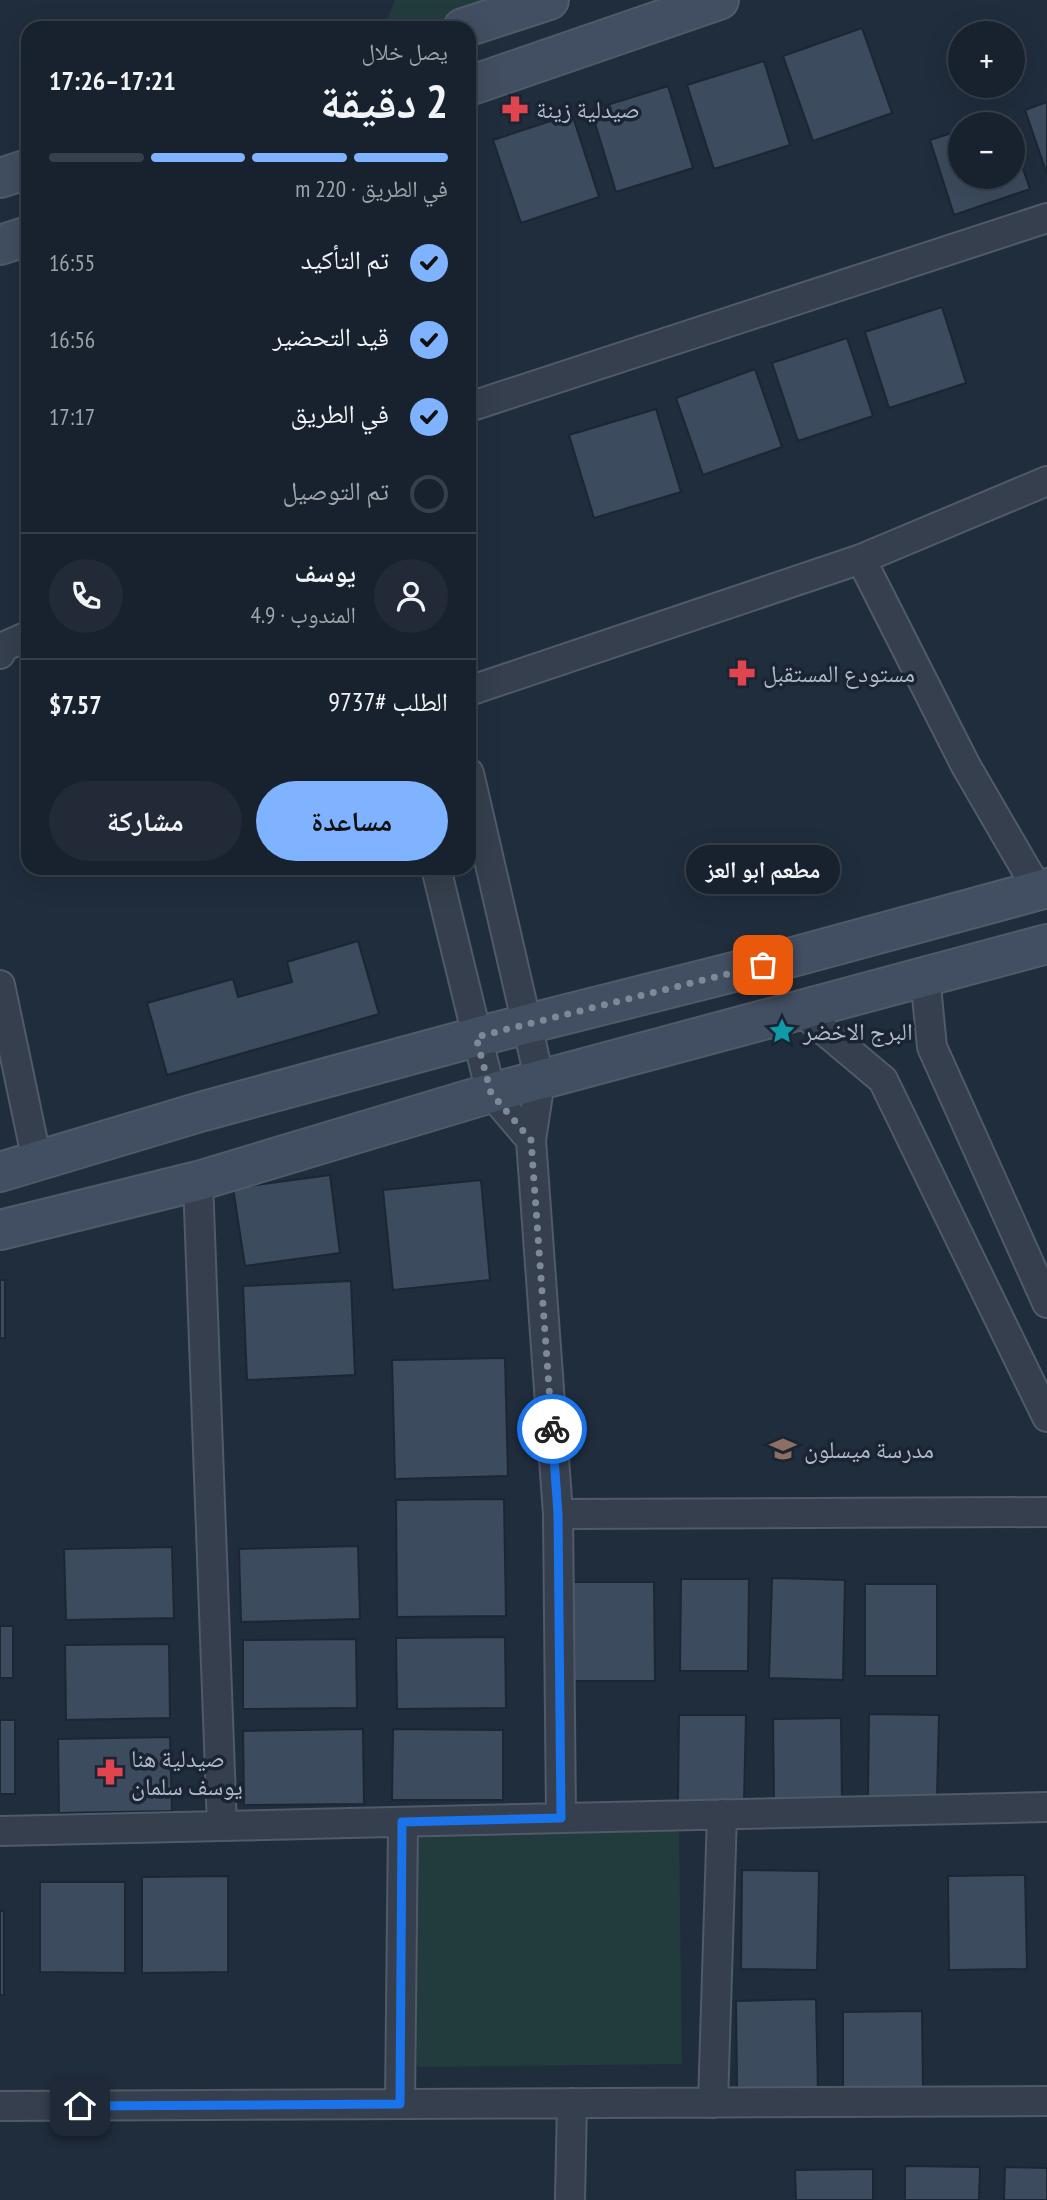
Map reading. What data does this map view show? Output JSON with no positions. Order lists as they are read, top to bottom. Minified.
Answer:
{"places":{"pharmacy":["صيدلية زينة","مستودع المستقبل","صيدلية هنا يوسف سلمان"],"other":["مطعم ابو العز"],"place":["البرج الاخضر"],"school or university":["مدرسة ميسلون"]},"page":{"map_buttons":["+","−"],"heading":["2 دقيقة","يصل خلال","17:21–17:26"],"panel":["يوسف","المندوب · 4.9","الطلب #9737","$7.57"],"bar":"في الطريق · 220 m","list":[["تم التأكيد","16:55"],["قيد التحضير","16:56"],["في الطريق","17:17"],"تم التوصيل"],"buttons":["مساعدة","مشاركة"],"bubble":"مطعم ابو العز"}}
